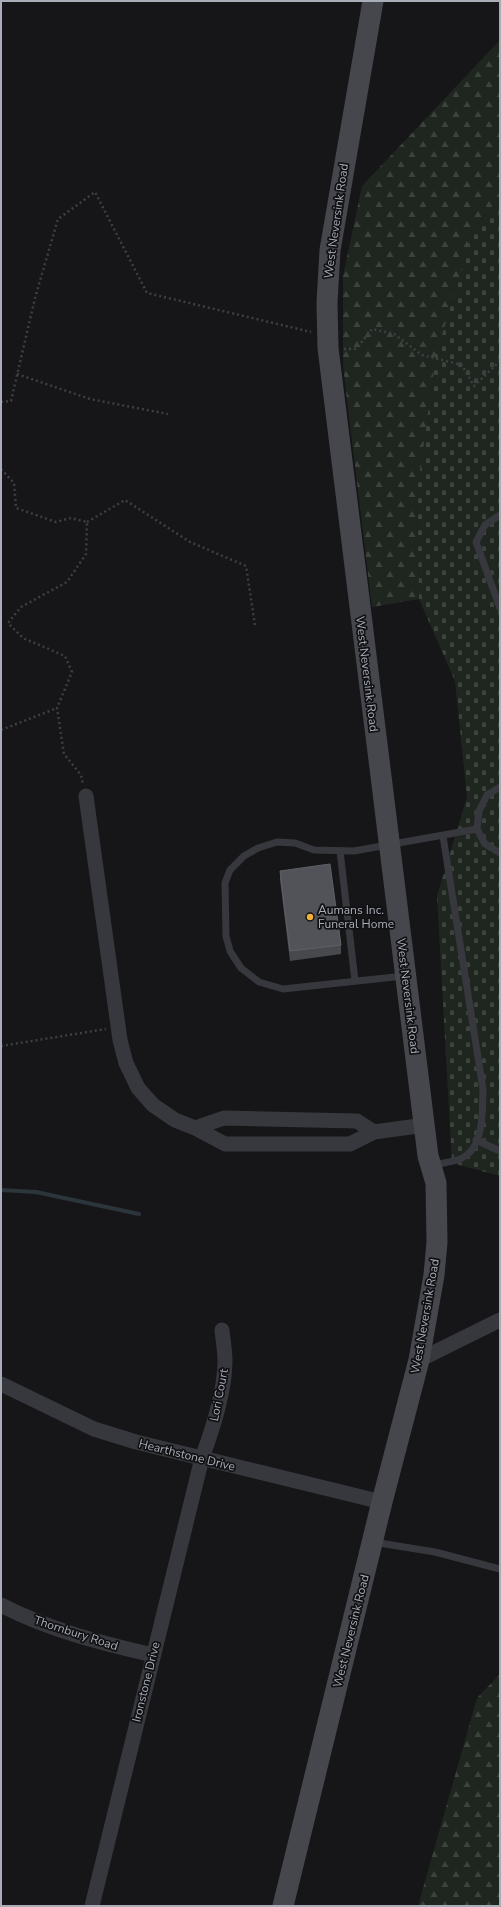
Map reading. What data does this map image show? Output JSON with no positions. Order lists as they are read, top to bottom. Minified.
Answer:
{"streets":{"street":["West Neversink Road","Lori Court","Hearthstone Drive","Thornbury Road","Ironstone Drive"]},"crossings":[["West Neversink Road","Hearthstone Drive"],["Lori Court","Hearthstone Drive"],["Lori Court","Ironstone Drive"],["Hearthstone Drive","Ironstone Drive"],["Thornbury Road","Ironstone Drive"]],"places":["Aumans Inc. Funeral Home"]}
